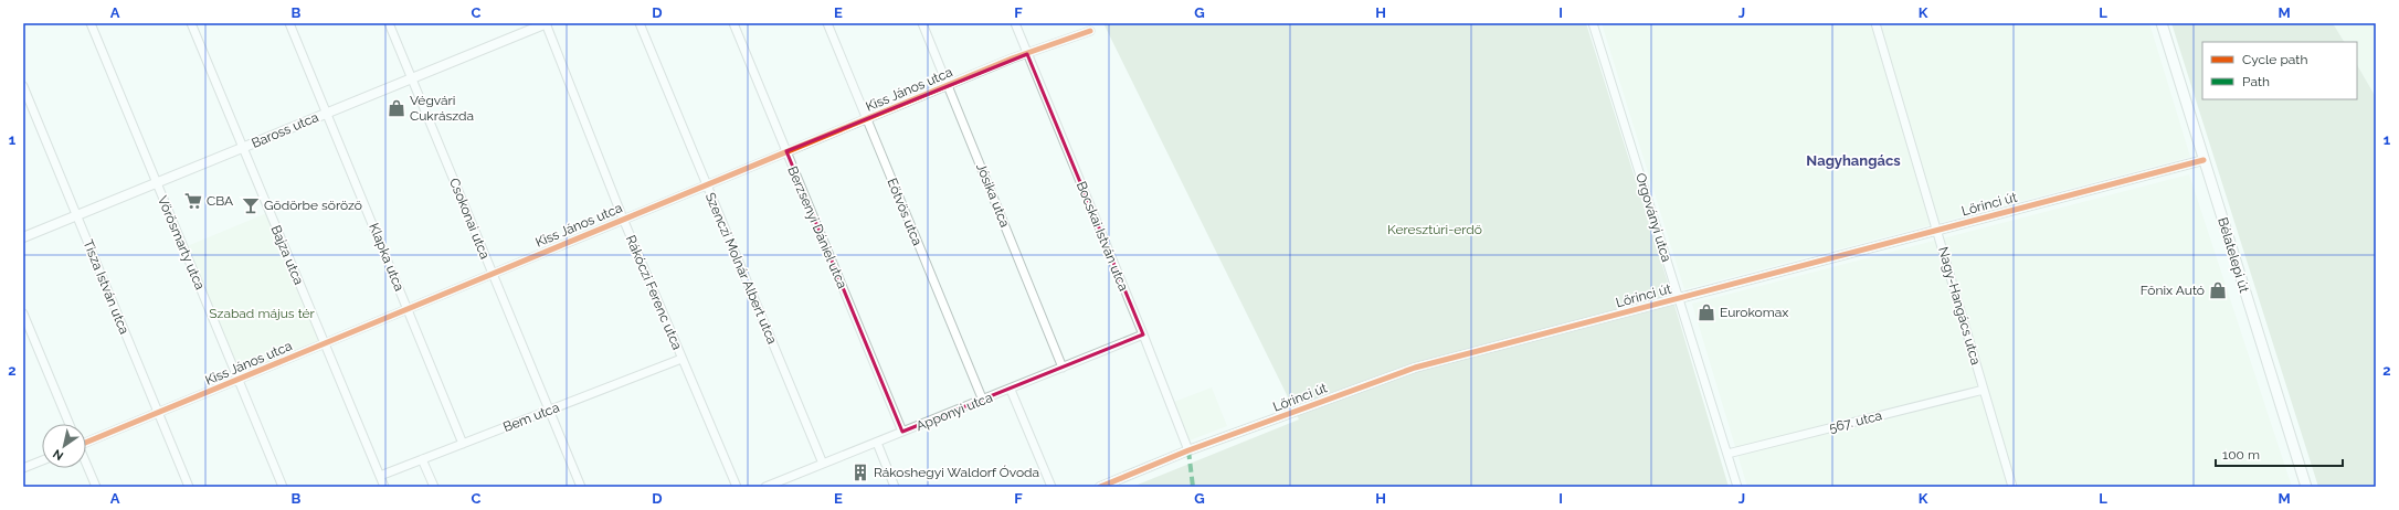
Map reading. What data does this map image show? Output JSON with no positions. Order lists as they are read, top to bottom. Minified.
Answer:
{"streets":{"main road":["Bélatelepi út"],"street":["Kiss János utca","Baross utca","Jósika utca","Lőrinci út","Eötvös utca","Orgoványi utca","Csokonai utca","Berzsenyi Dániel utca","Bocskai István utca","Vörösmarty utca","Bajza utca","Klapka utca","Szenczi Molnár Albert utca","Tisza István utca","Rákóczi Ferenc utca","Nagy-Hangács utca","Apponyi utca","Bem utca","567. utca"]},"crossings":[["Kiss János utca","Jósika utca"],["Kiss János utca","Eötvös utca"],["Kiss János utca","Csokonai utca"],["Kiss János utca","Berzsenyi Dániel utca"],["Kiss János utca","Bocskai István utca"],["Kiss János utca","Vörösmarty utca"],["Kiss János utca","Bajza utca"],["Kiss János utca","Klapka utca"],["Kiss János utca","Szenczi Molnár Albert utca"],["Kiss János utca","Tisza István utca"],["Kiss János utca","Rákóczi Ferenc utca"],["Baross utca","Csokonai utca"],["Baross utca","Vörösmarty utca"],["Baross utca","Bajza utca"],["Baross utca","Klapka utca"],["Baross utca","Tisza István utca"],["Baross utca","Rákóczi Ferenc utca"],["Jósika utca","Apponyi utca"],["Lőrinci út","Orgoványi utca"],["Lőrinci út","Bocskai István utca"],["Lőrinci út","Bélatelepi út"],["Lőrinci út","Nagy-Hangács utca"],["Eötvös utca","Apponyi utca"],["Orgoványi utca","567. utca"],["Csokonai utca","Bem utca"],["Berzsenyi Dániel utca","Apponyi utca"],["Bocskai István utca","Apponyi utca"],["Bajza utca","Bem utca"],["Klapka utca","Bem utca"],["Szenczi Molnár Albert utca","Apponyi utca"],["Rákóczi Ferenc utca","Bem utca"],["Nagy-Hangács utca","567. utca"]],"districts":["Nagyhangács"],"parks":["Keresztúri-erdő","Szabad május tér"],"places":{"shop":["Végvári Cukrászda","Főnix Autó","Eurokomax"],"supermarket":["CBA"],"bar":["Gödörbe söröző"],"building":["Rákoshegyi Waldorf Óvoda"]},"legend":["Cycle path","Path"],"scale_bar":"100 m","north":"bottom left","grid":{"columns":["A","B","C","D","E","F","G","H","I","J","K","L","M"],"rows":["1","2"]}}
